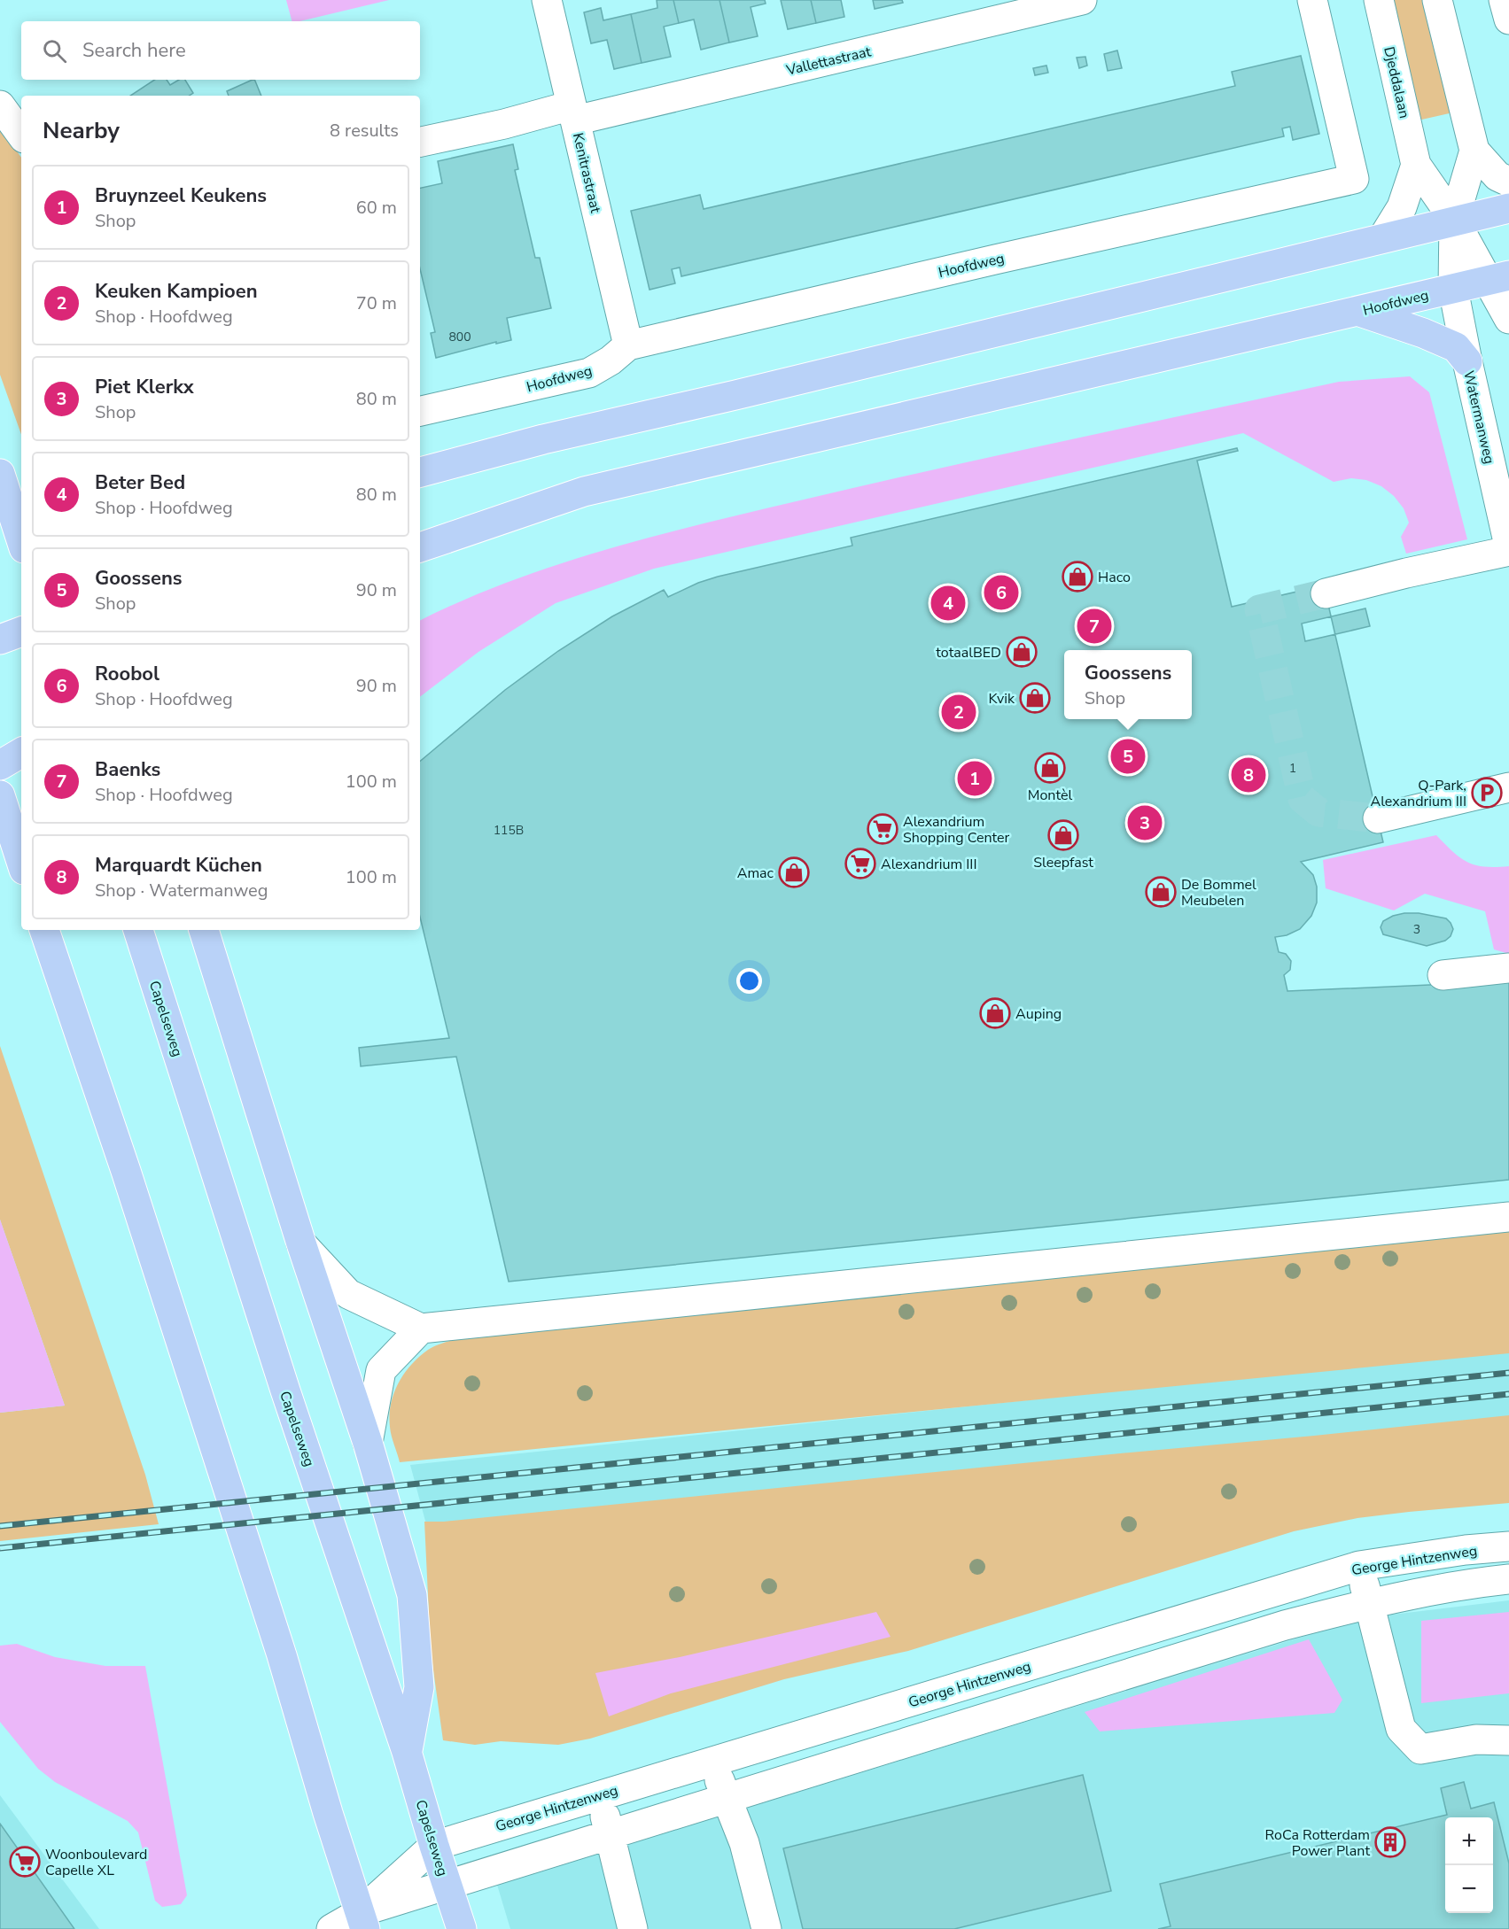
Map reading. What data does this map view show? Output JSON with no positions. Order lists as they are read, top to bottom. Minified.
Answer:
{"streets":{"main road":["Hoofdweg","Capelseweg"],"street":["Vallettastraat","Djeddalaan","Kenitrastraat","Watermanweg","George Hintzenweg"]},"crossings":[["Vallettastraat","Kenitrastraat"],["Djeddalaan","Hoofdweg"],["Djeddalaan","Watermanweg"],["Kenitrastraat","Hoofdweg"],["Hoofdweg","Watermanweg"],["Capelseweg","George Hintzenweg"]],"places":{"shop":["Haco","totaalBED","Kvik","Montèl","Sleepfast","Amac","De Bommel Meubelen","Auping"],"parking":["Q-Park, Alexandrium III"],"supermarket":["Alexandrium Shopping Center","Alexandrium III","Woonboulevard Capelle XL"],"building":["RoCa Rotterdam Power Plant"]},"house_numbers":["800","1","115B","3"],"page":{"search":"Search here","heading":["Nearby","8 results"],"list":[{"mark":"1","name":"Bruynzeel Keukens","note":"Shop","value":"60 m"},{"mark":"2","name":"Keuken Kampioen","note":"Shop · Hoofdweg","value":"70 m"},{"mark":"3","name":"Piet Klerkx","note":"Shop","value":"80 m"},{"mark":"4","name":"Beter Bed","note":"Shop · Hoofdweg","value":"80 m"},{"mark":"5","name":"Goossens","note":"Shop","value":"90 m"},{"mark":"6","name":"Roobol","note":"Shop · Hoofdweg","value":"90 m"},{"mark":"7","name":"Baenks","note":"Shop · Hoofdweg","value":"100 m"},{"mark":"8","name":"Marquardt Küchen","note":"Shop · Watermanweg","value":"100 m"}],"pins":["6","4","7","2","5","8","1","3"],"popup":["Goossens","Shop"],"map_buttons":["+","−"]}}
